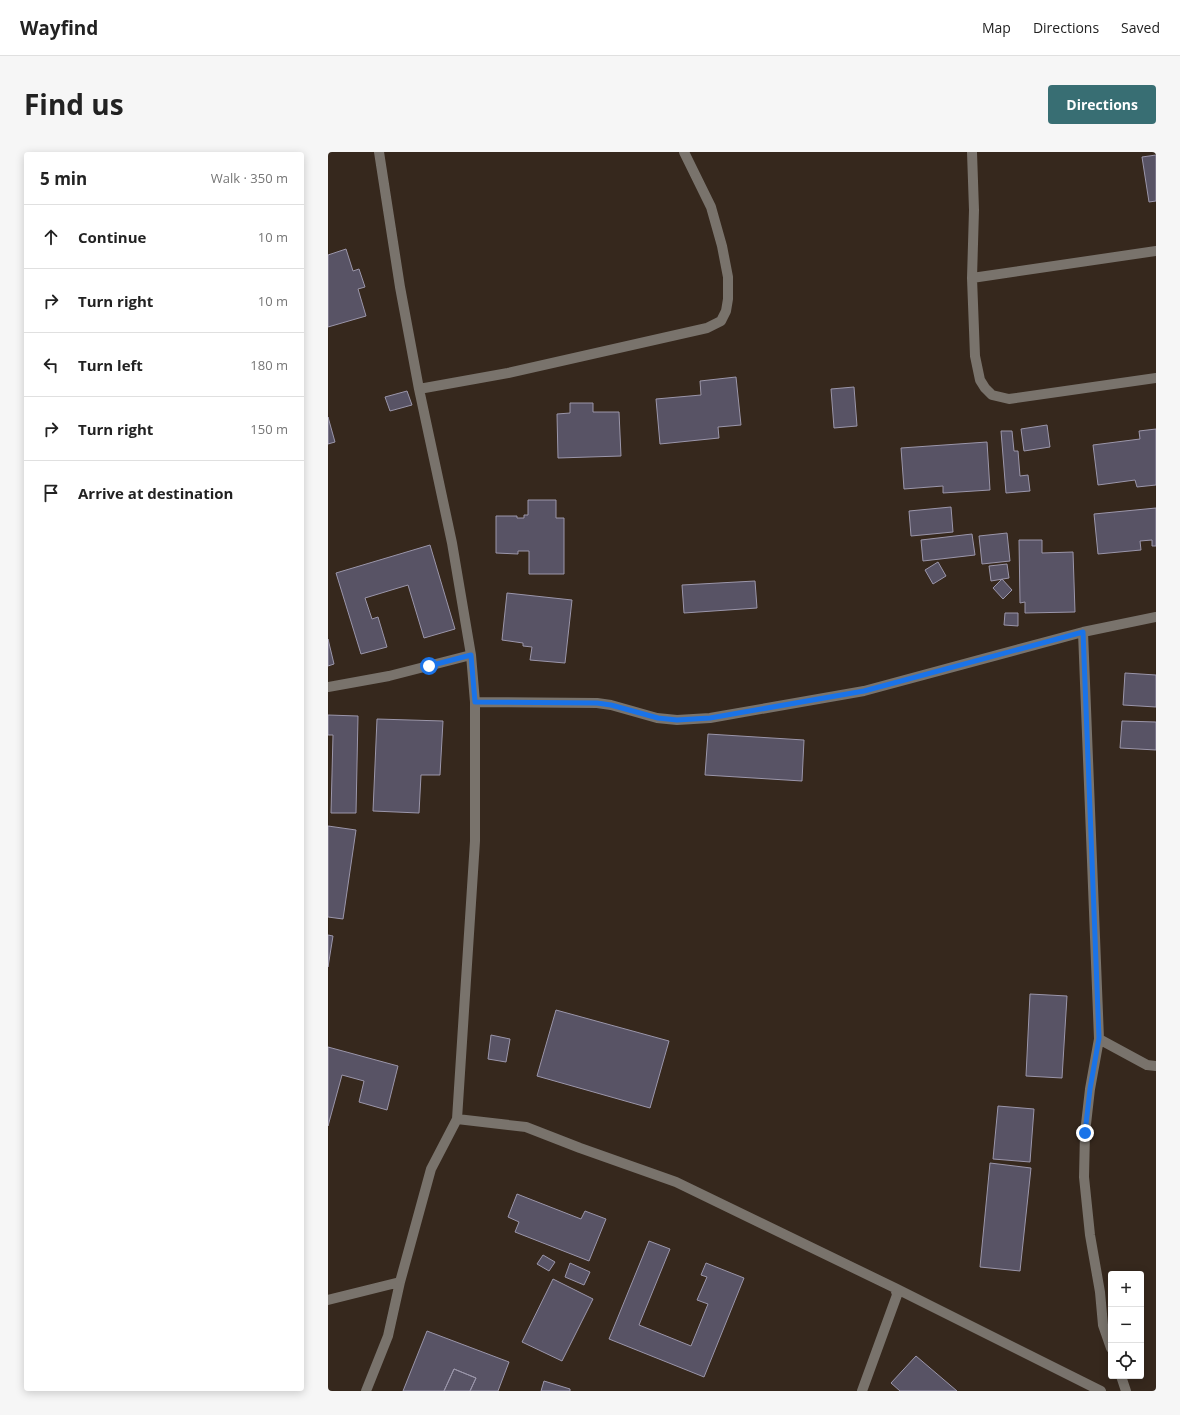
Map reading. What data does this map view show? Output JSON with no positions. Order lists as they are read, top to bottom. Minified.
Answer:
{"page":{"header":"Wayfind","nav":["Map","Directions","Saved"],"title":"Find us","buttons":"Directions","heading":["5 min","Walk · 350 m"],"list":[["Continue","10 m"],["Turn right","10 m"],["Turn left","180 m"],["Turn right","150 m"],"Arrive at destination"],"map_buttons":["+","−"]}}
